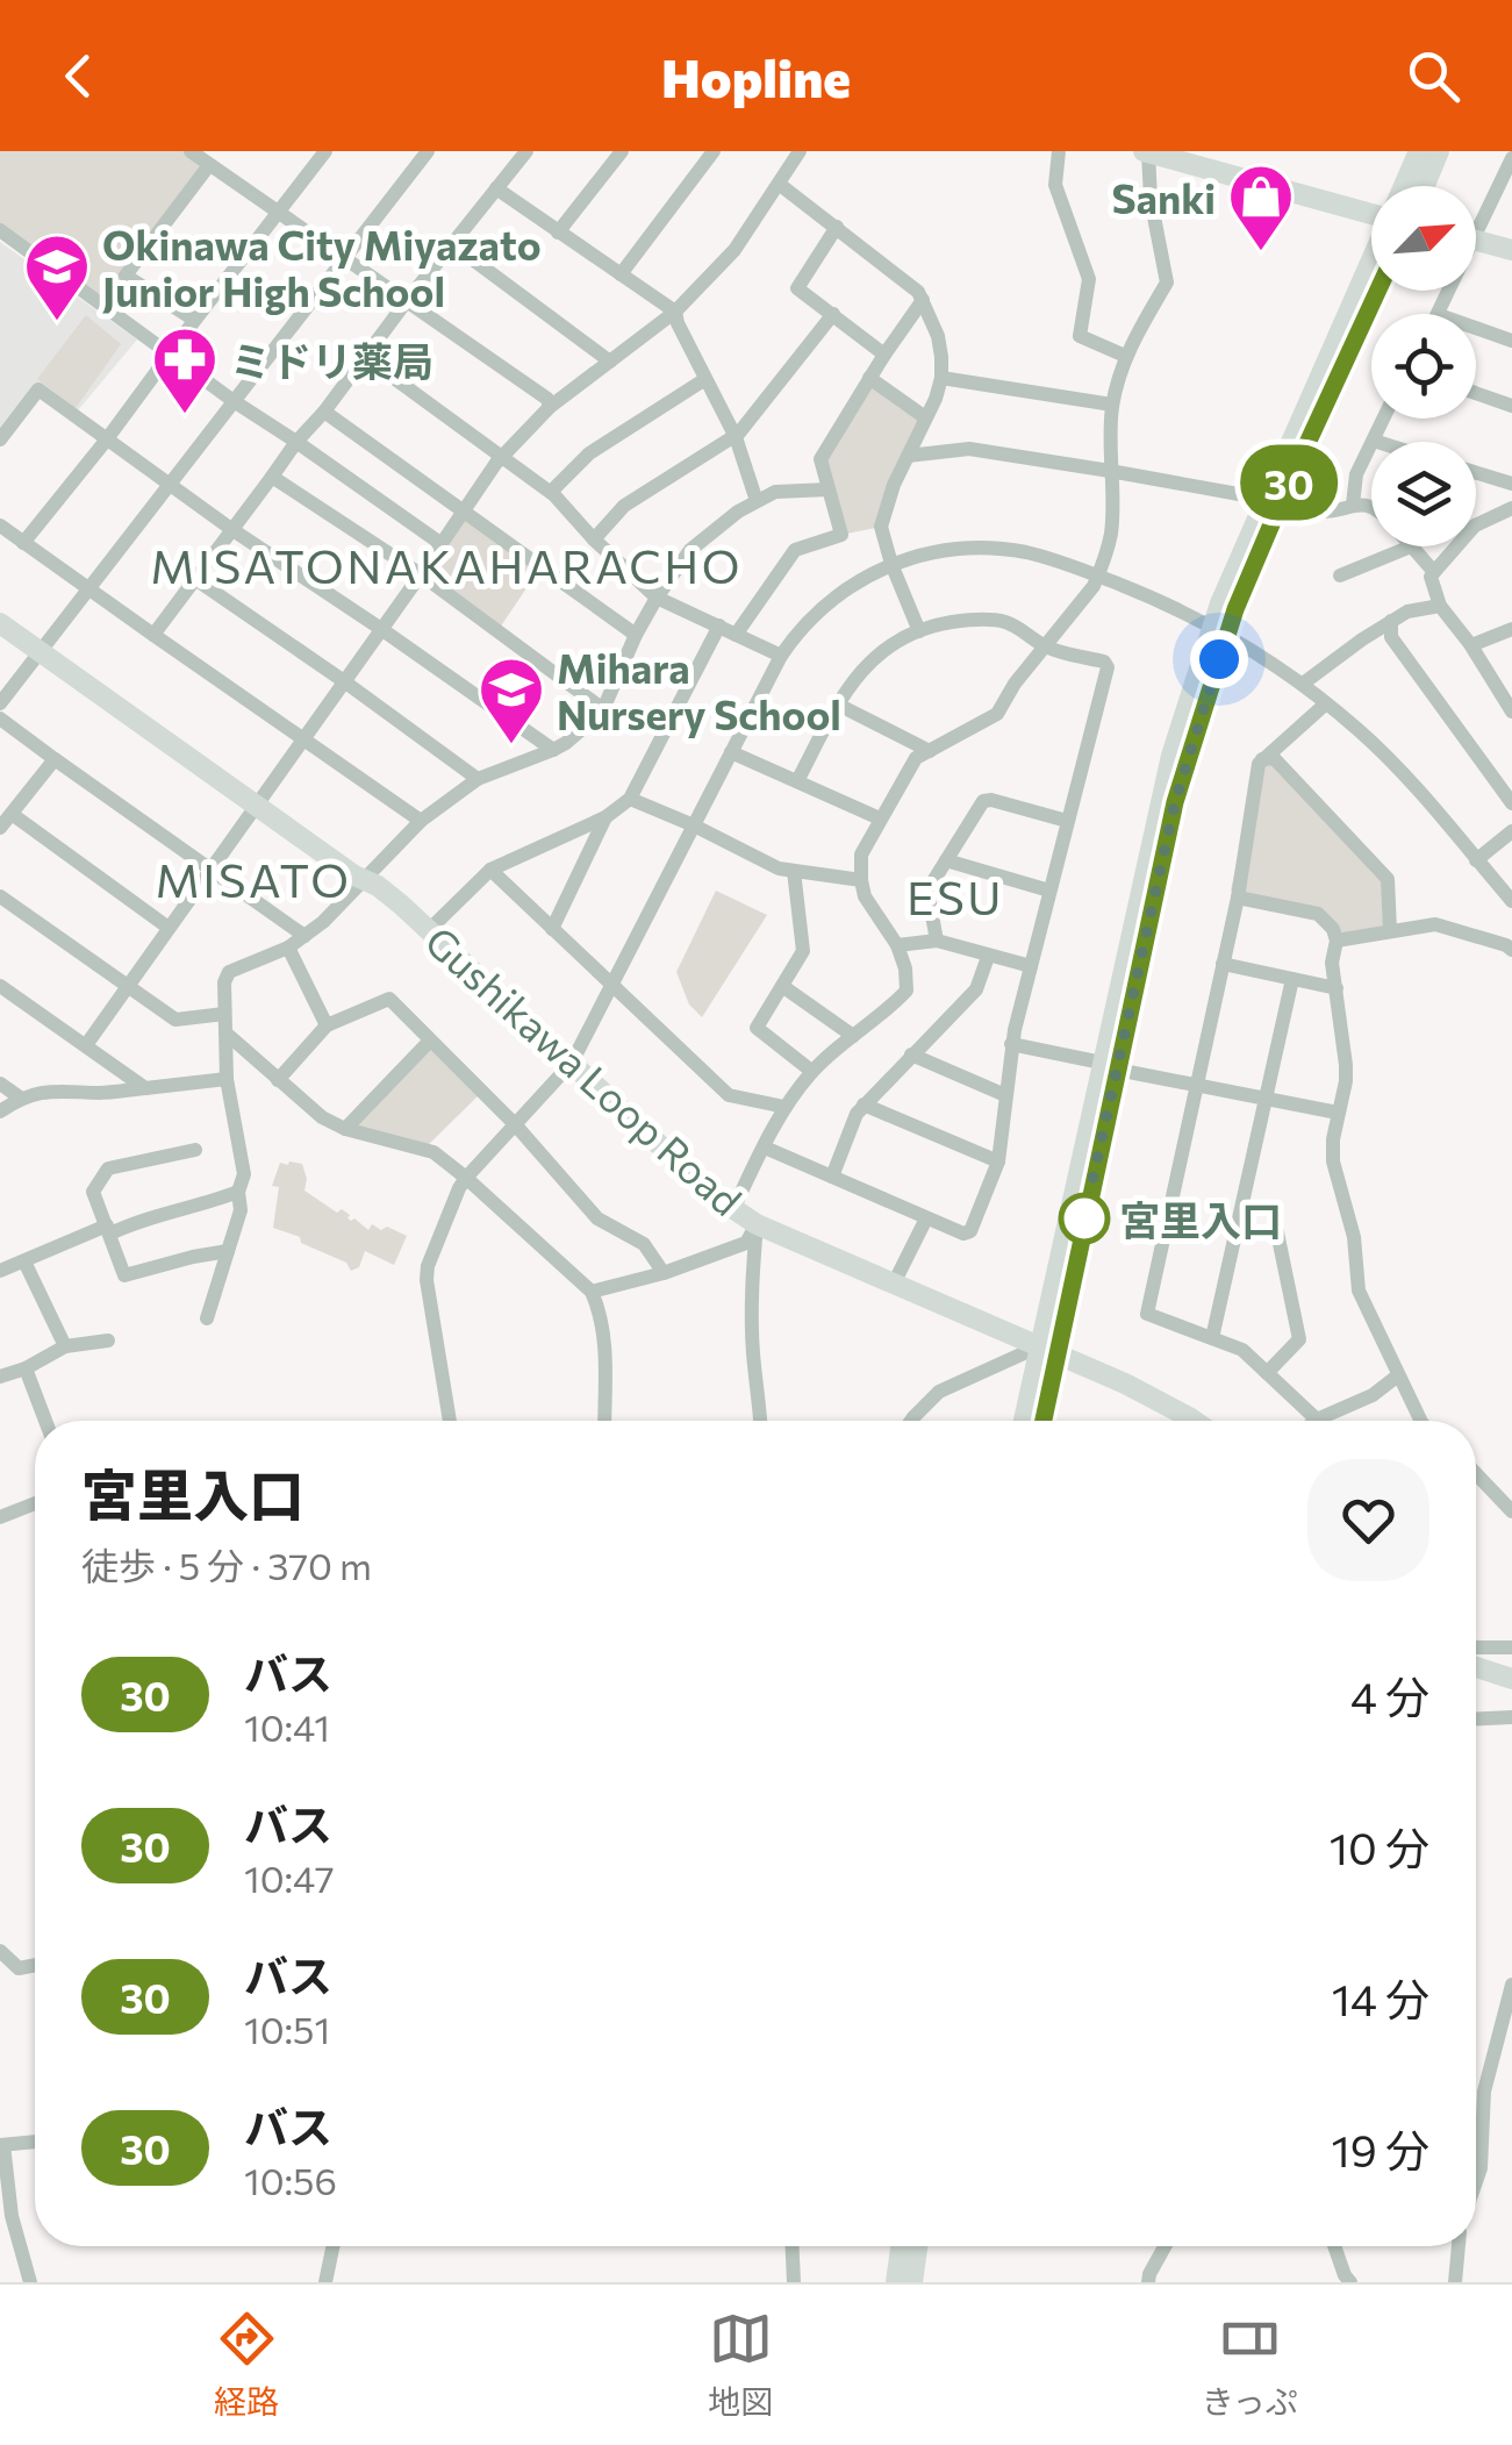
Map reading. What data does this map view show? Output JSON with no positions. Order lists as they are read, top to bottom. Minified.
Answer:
{"streets":{"main road":["Gushikawa Loop Road"]},"districts":["MISATONAKAHARACHO","MISATO","ESU"],"places":{"shop":["Sanki"],"school or university":["Okinawa City Miyazato Junior High School","Mihara Nursery School"],"pharmacy":["ミドリ薬局"],"other":["宮里入口"]},"lines":["bus line 30"],"north":"top right","page":{"header":"Hopline","on_map":"30","heading":["宮里入口","徒歩 · 5 分 · 370 m"],"list":[{"mark":"30","name":"バス","note":"10:41","value":"4 分"},{"mark":"30","name":"バス","note":"10:47","value":"10 分"},{"mark":"30","name":"バス","note":"10:51","value":"14 分"},{"mark":"30","name":"バス","note":"10:56","value":"19 分"}],"tabs":["経路","地図","きっぷ"]}}
